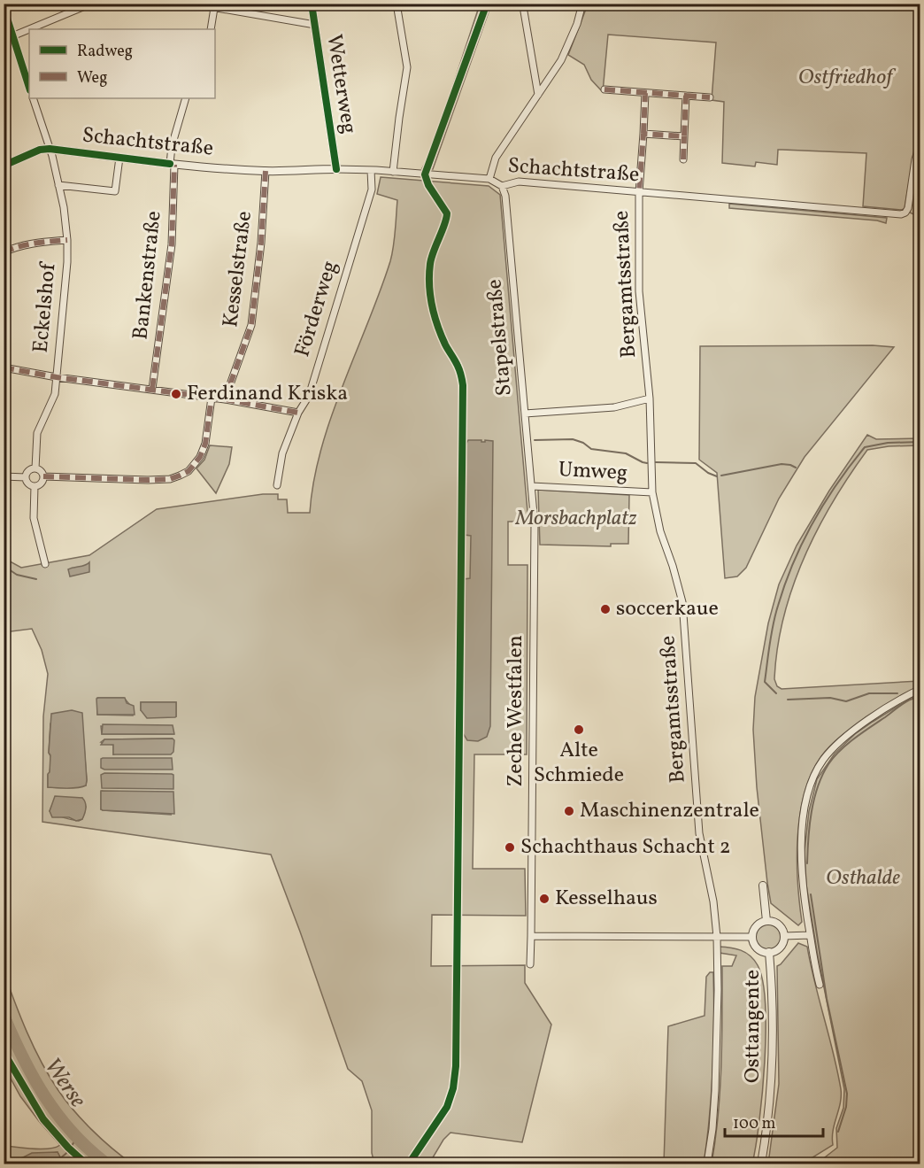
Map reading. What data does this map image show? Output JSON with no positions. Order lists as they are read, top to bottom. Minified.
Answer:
{"streets":{"street":["Wetterweg","Schachtstraße","Kesselstraße","Bankenstraße","Bergamtsstraße","Eckelshof","Förderweg","Stapelstraße","Umweg","Zeche Westfalen","Osttangente"]},"crossings":[["Wetterweg","Schachtstraße"],["Schachtstraße","Kesselstraße"],["Schachtstraße","Bankenstraße"],["Schachtstraße","Bergamtsstraße"],["Schachtstraße","Eckelshof"],["Schachtstraße","Förderweg"],["Schachtstraße","Stapelstraße"],["Bergamtsstraße","Umweg"],["Stapelstraße","Umweg"],["Stapelstraße","Zeche Westfalen"],["Umweg","Zeche Westfalen"]],"water":["Werse"],"parks":["Ostfriedhof","Morsbachplatz","Osthalde"],"places":["Ferdinand Kriska","soccerkaue","Alte Schmiede","Maschinenzentrale","Schachthaus Schacht 2","Kesselhaus"],"legend":["Radweg","Weg"],"scale_bar":"100 m"}
